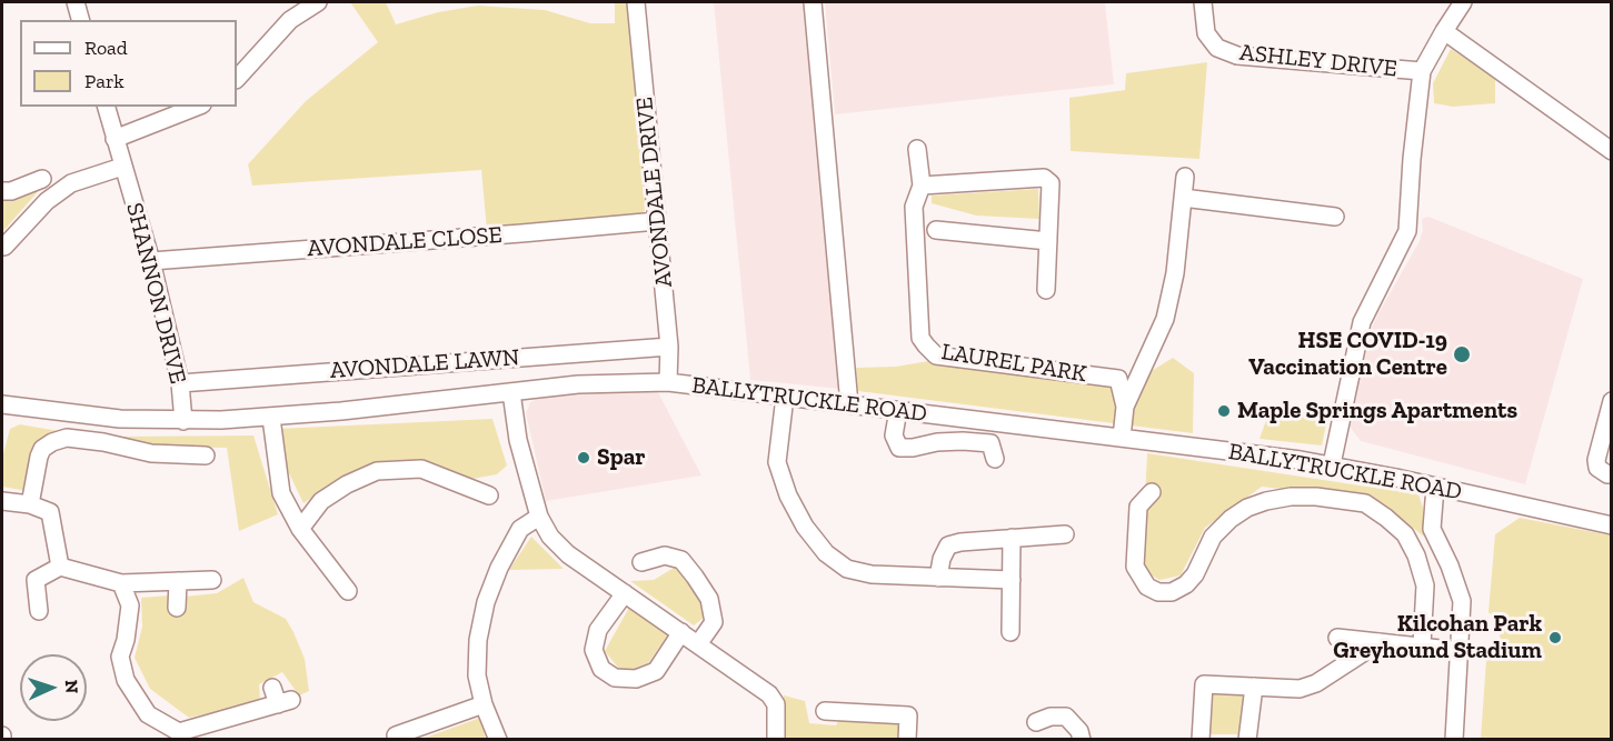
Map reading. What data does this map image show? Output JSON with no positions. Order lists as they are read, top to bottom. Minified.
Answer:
{"streets":{"street":["ASHLEY DRIVE","AVONDALE DRIVE","AVONDALE CLOSE","SHANNON DRIVE","LAUREL PARK","AVONDALE LAWN","BALLYTRUCKLE ROAD"]},"crossings":[["ASHLEY DRIVE","BALLYTRUCKLE ROAD"],["AVONDALE DRIVE","AVONDALE CLOSE"],["AVONDALE DRIVE","AVONDALE LAWN"],["AVONDALE DRIVE","BALLYTRUCKLE ROAD"],["AVONDALE CLOSE","SHANNON DRIVE"],["SHANNON DRIVE","AVONDALE LAWN"],["SHANNON DRIVE","BALLYTRUCKLE ROAD"],["LAUREL PARK","BALLYTRUCKLE ROAD"]],"places":["HSE COVID-19 Vaccination Centre","Maple Springs Apartments","Spar","Kilcohan Park Greyhound Stadium"],"legend":["Road","Park"],"north":"right"}
